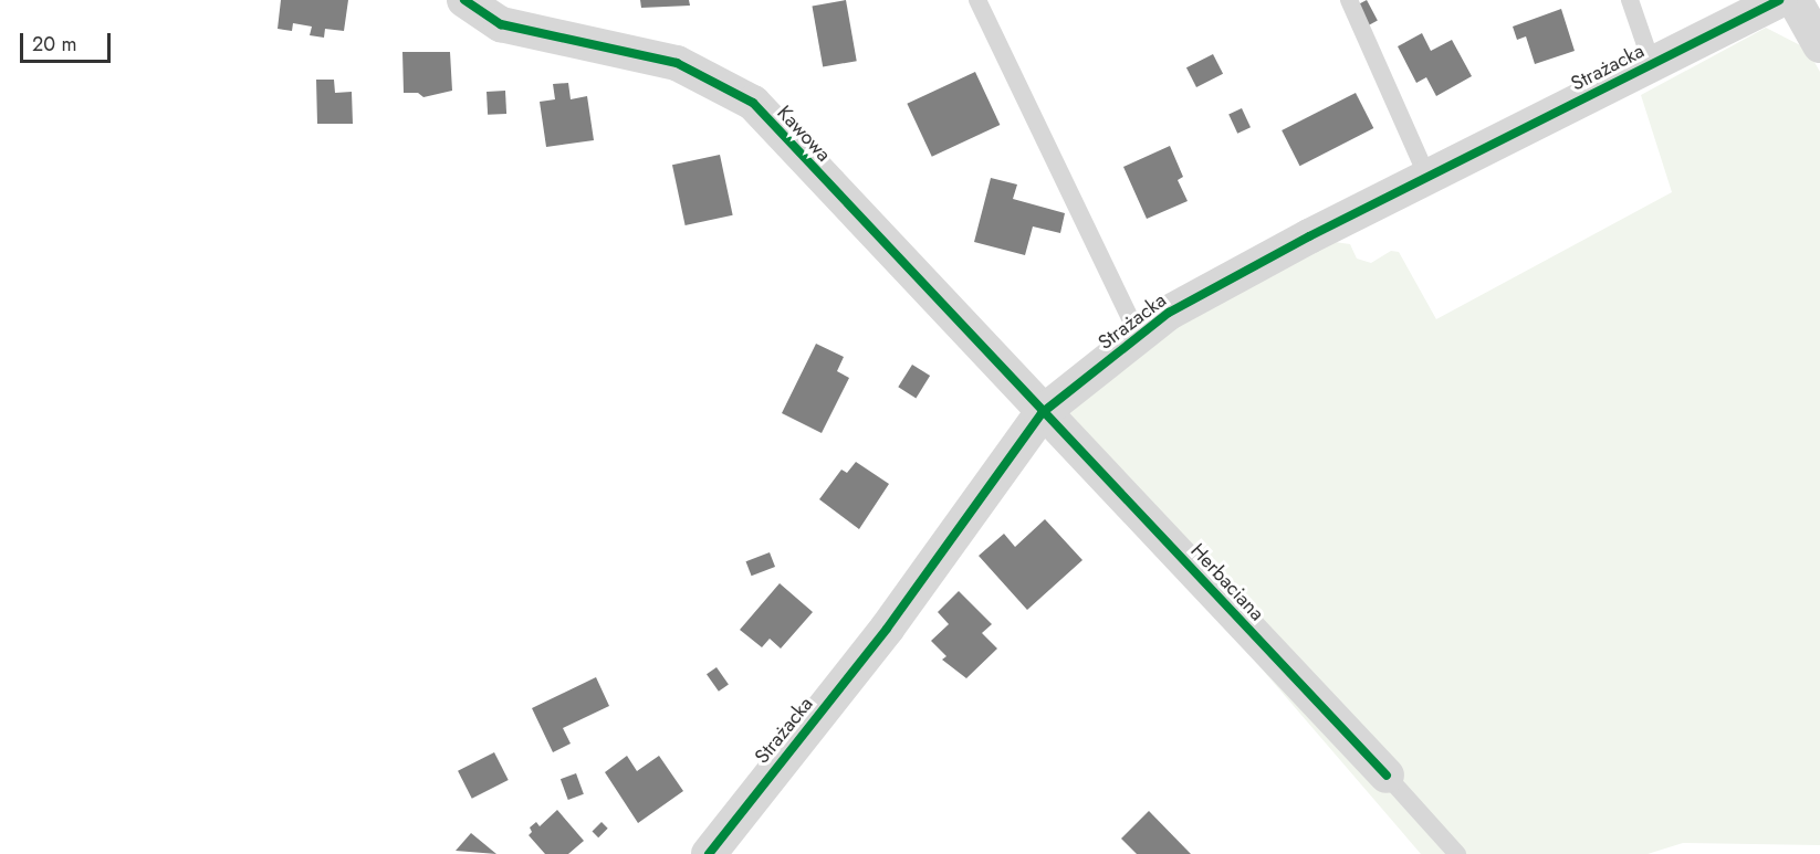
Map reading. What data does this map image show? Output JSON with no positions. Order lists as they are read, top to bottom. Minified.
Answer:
{"streets":{"street":["Strażacka","Kawowa","Herbaciana"]},"crossings":[["Strażacka","Kawowa"],["Strażacka","Herbaciana"],["Kawowa","Herbaciana"]],"scale_bar":"20 m"}
